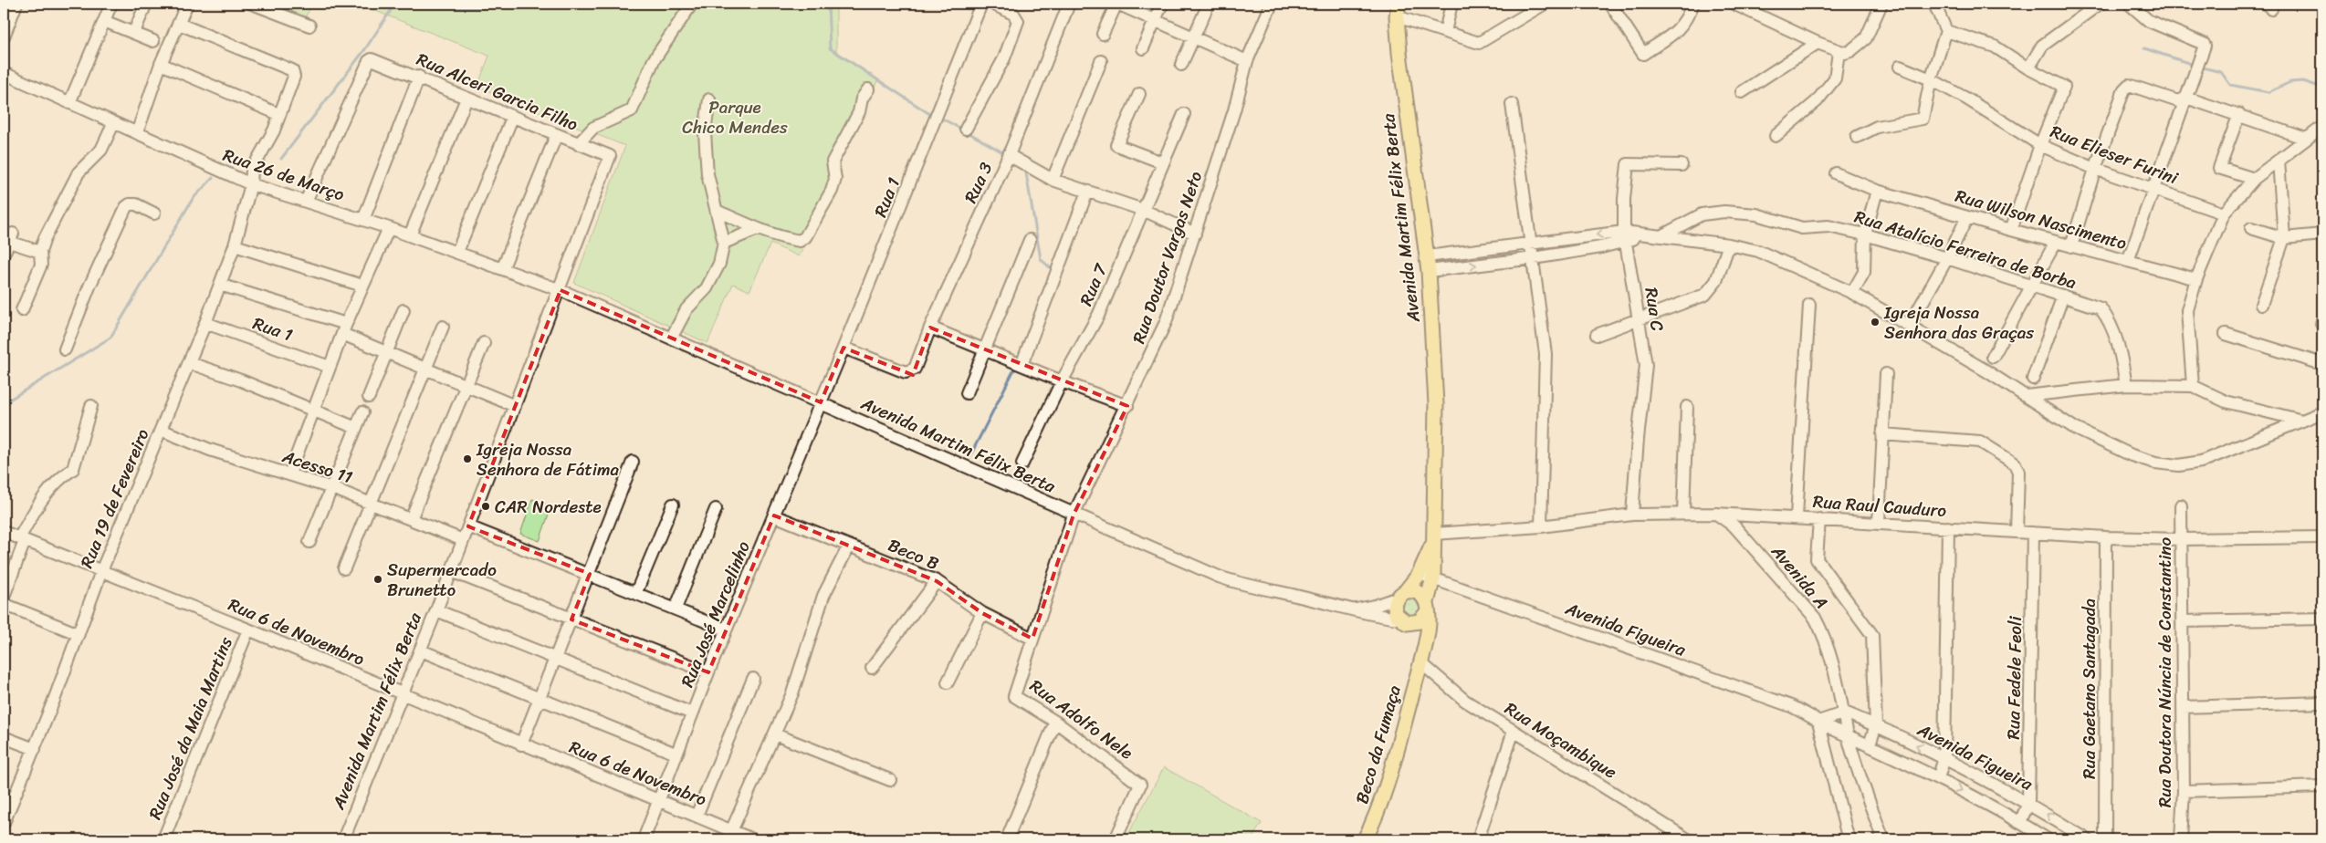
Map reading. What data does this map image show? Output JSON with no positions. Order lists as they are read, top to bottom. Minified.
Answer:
{"streets":{"main road":["Avenida Martim Félix Berta","Beco da Fumaça"],"street":["Rua Alceri Garcia Filho","Rua Elieser Furini","Rua 26 de Março","Rua 3","Rua 1","Rua Wilson Nascimento","Rua Atalício Ferreira de Borba","Rua Doutor Vargas Neto","Rua 7","Rua C","Acesso 11","Rua 19 de Fevereiro","Rua Raul Cauduro","Beco B","Avenida A","Rua José Marcelinho","Avenida Figueira","Rua 6 de Novembro","Rua Doutora Núncia de Constantino","Rua Fedele Feoli","Rua Gaetano Santagada","Rua Adolfo Nele","Rua José da Maia Martins","Rua Moçambique"]},"crossings":[["Rua Alceri Garcia Filho","Rua 26 de Março"],["Rua Alceri Garcia Filho","Avenida Martim Félix Berta"],["Rua 26 de Março","Avenida Martim Félix Berta"],["Rua 26 de Março","Rua 19 de Fevereiro"],["Rua 3","Rua 1"],["Rua 1","Avenida Martim Félix Berta"],["Rua 1","Rua 19 de Fevereiro"],["Rua 1","Rua José Marcelinho"],["Avenida Martim Félix Berta","Rua Doutor Vargas Neto"],["Avenida Martim Félix Berta","Acesso 11"],["Avenida Martim Félix Berta","Rua Raul Cauduro"],["Avenida Martim Félix Berta","Rua José Marcelinho"],["Avenida Martim Félix Berta","Avenida Figueira"],["Avenida Martim Félix Berta","Rua 6 de Novembro"],["Avenida Martim Félix Berta","Rua Adolfo Nele"],["Avenida Martim Félix Berta","Beco da Fumaça"],["Rua Doutor Vargas Neto","Rua Adolfo Nele"],["Rua C","Rua Raul Cauduro"],["Acesso 11","Rua 19 de Fevereiro"],["Rua 19 de Fevereiro","Rua 6 de Novembro"],["Rua Raul Cauduro","Avenida A"],["Rua Raul Cauduro","Rua Doutora Núncia de Constantino"],["Rua Raul Cauduro","Rua Fedele Feoli"],["Rua Raul Cauduro","Rua Gaetano Santagada"],["Beco B","Rua José Marcelinho"],["Beco B","Rua Adolfo Nele"],["Avenida A","Avenida Figueira"],["Rua José Marcelinho","Rua 6 de Novembro"],["Avenida Figueira","Rua Fedele Feoli"],["Rua 6 de Novembro","Rua José da Maia Martins"],["Rua Moçambique","Beco da Fumaça"]],"parks":["Parque Chico Mendes"],"places":["Igreja Nossa Senhora das Graças","Igreja Nossa Senhora de Fátima","CAR Nordeste","Supermercado Brunetto"]}
